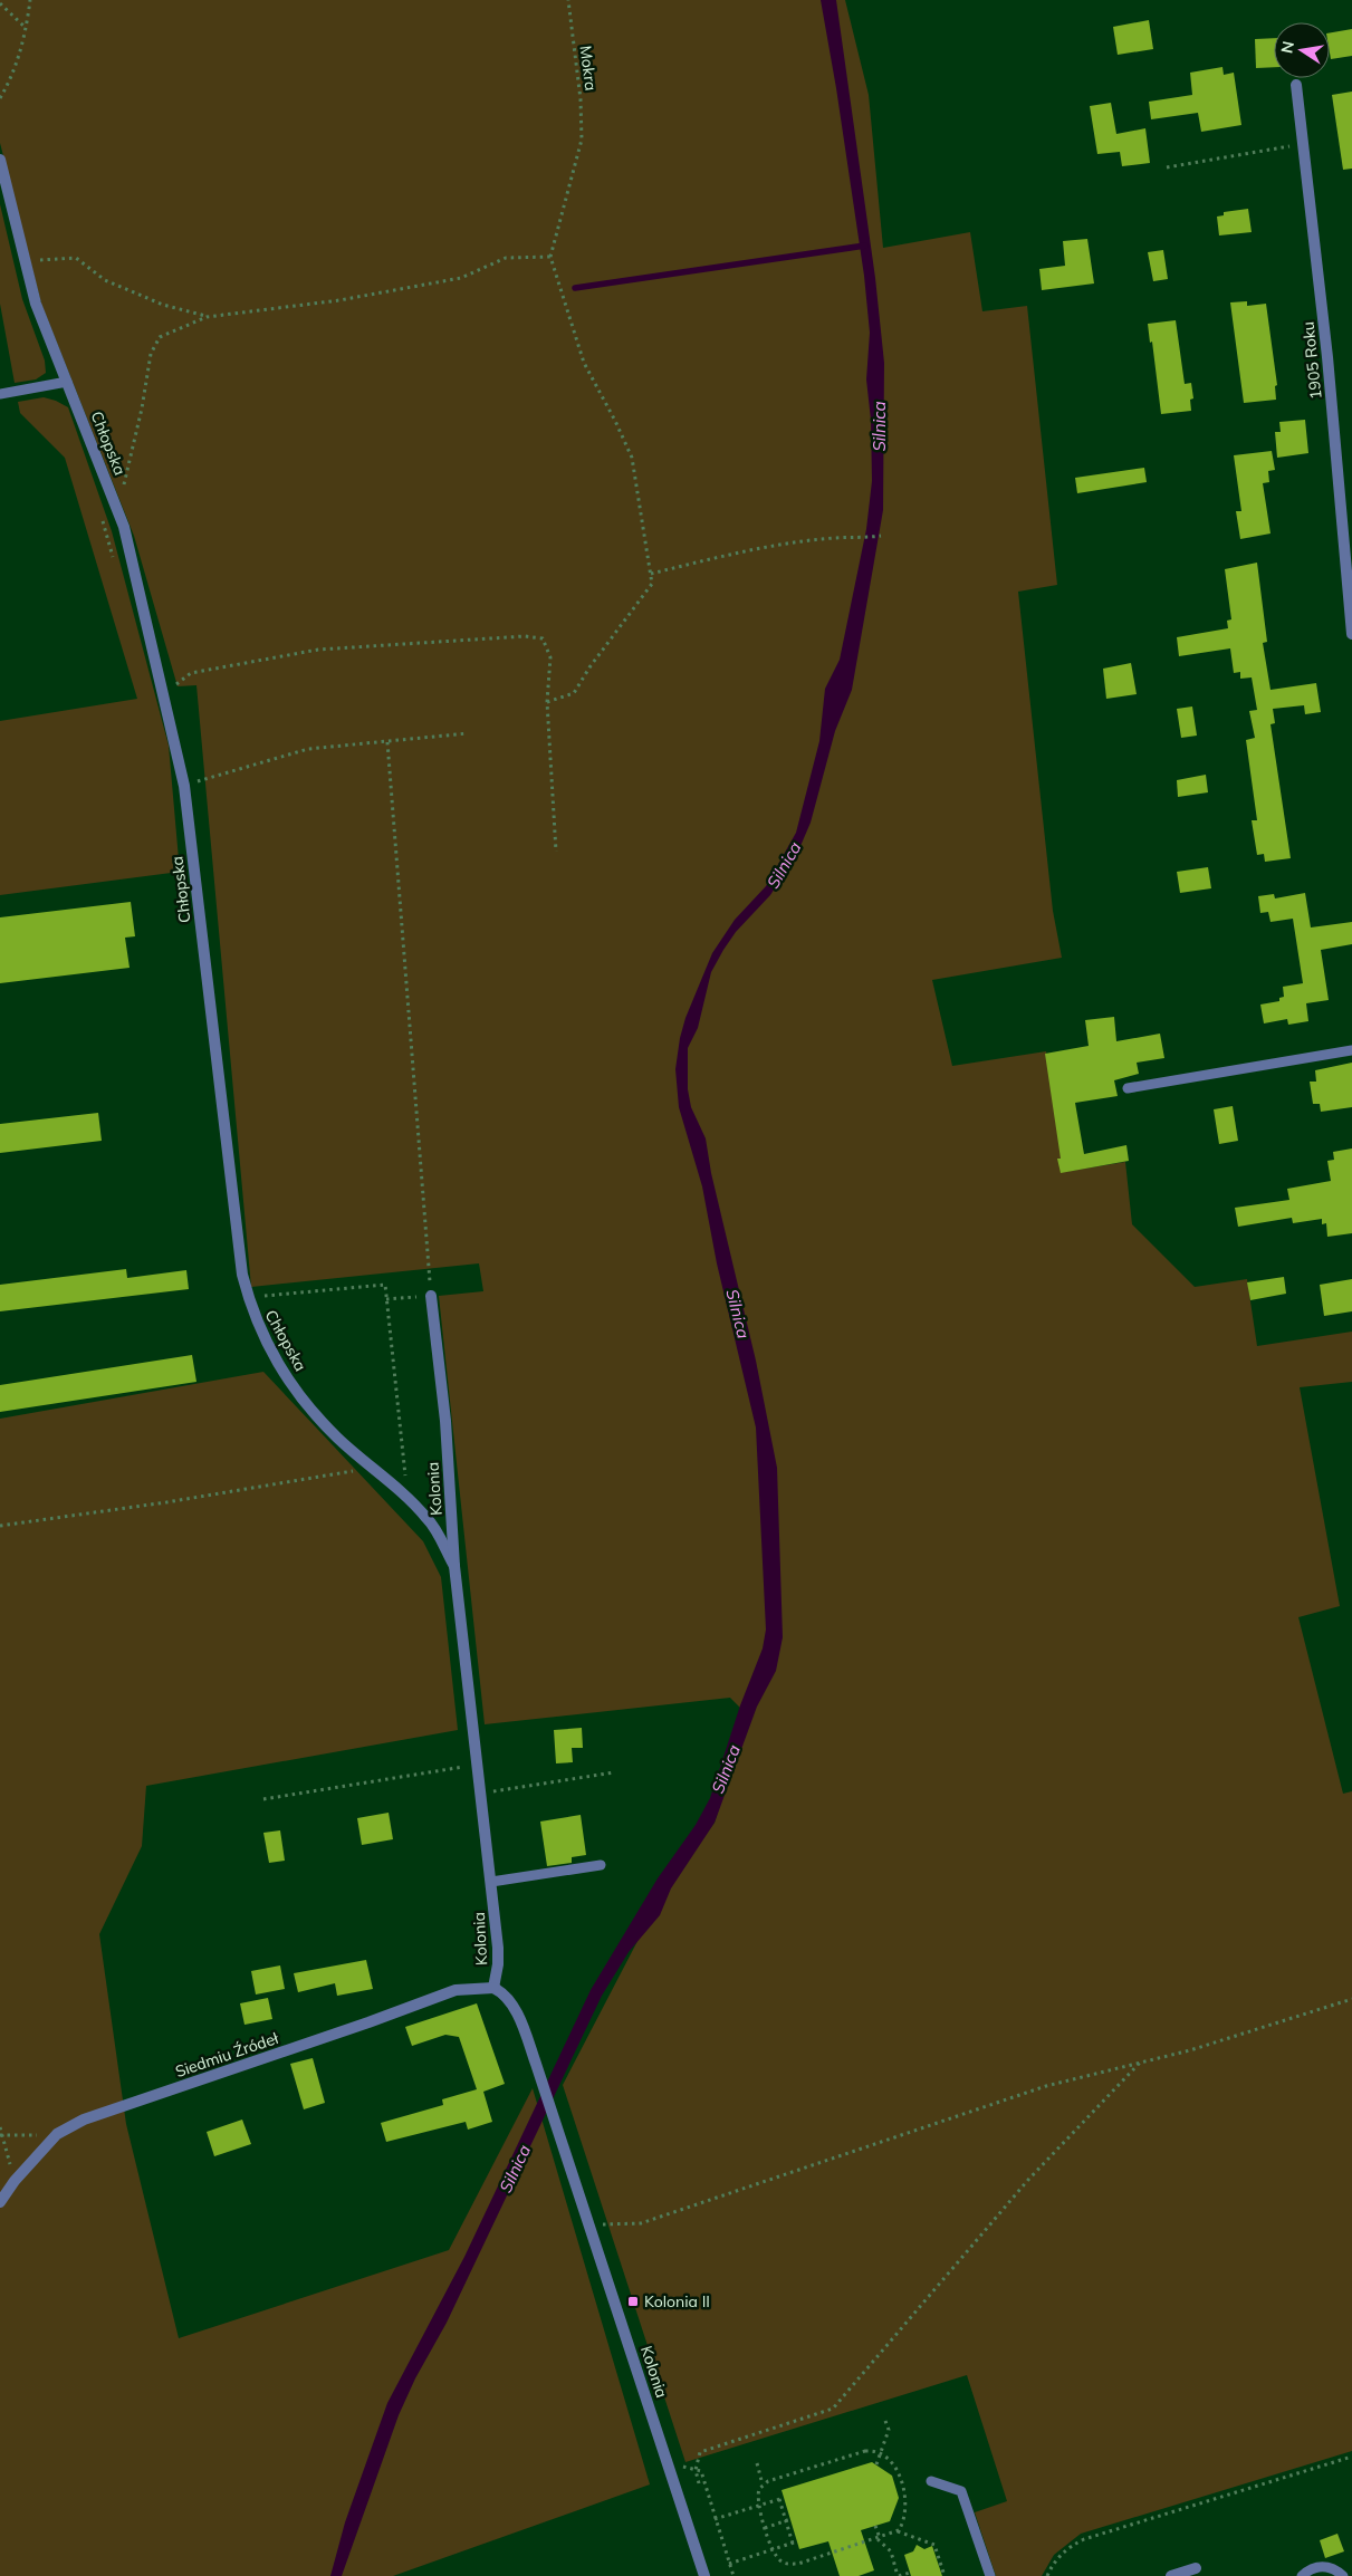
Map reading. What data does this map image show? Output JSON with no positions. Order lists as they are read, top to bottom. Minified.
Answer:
{"streets":{"street":["1905 Roku","Chłopska","Kolonia","Siedmiu Źródeł"],"path":["Mokra"]},"crossings":[["Chłopska","Kolonia"],["Kolonia","Siedmiu Źródeł"]],"water":["Silnica"],"places":{"transit":["Kolonia II"]},"north":"left"}
